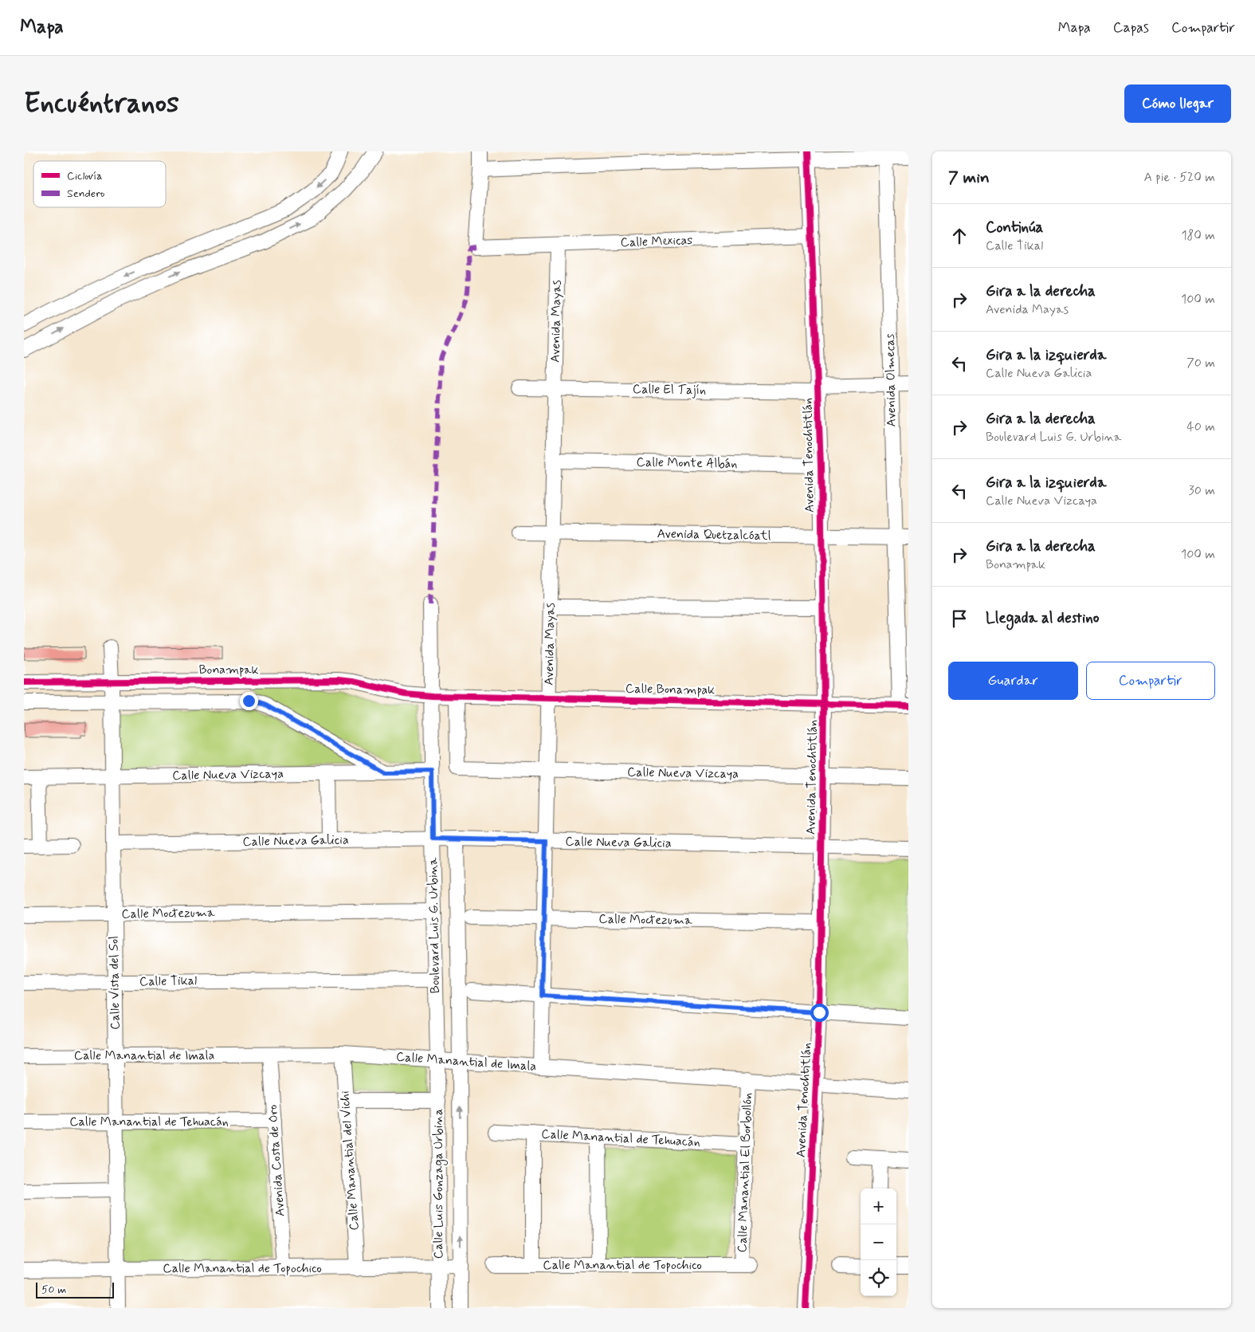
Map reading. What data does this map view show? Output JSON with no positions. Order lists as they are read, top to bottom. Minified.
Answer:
{"streets":{"street":["Calle Mexicas","Avenida Mayas","Avenida Olmecas","Calle El Tajín","Avenida Tenochtitlán","Calle Monte Albán","Avenida Quetzalcóatl","Bonampak","Calle Bonampak","Calle Nueva Vizcaya","Calle Nueva Galicia","Calle Moctezuma","Boulevard Luis G. Urbina","Calle Tikal","Calle Vista del Sol","Calle Manantial de Imala","Calle Manantial de Tehuacán","Avenida Costa de Oro","Calle Manantial del Vichi","Calle Manantial El Borbollón","Calle Luis Gonzaga Urbina","Calle Manantial de Topochico"]},"crossings":[["Calle Mexicas","Avenida Mayas"],["Calle Mexicas","Avenida Tenochtitlán"],["Avenida Mayas","Calle El Tajín"],["Avenida Mayas","Calle Monte Albán"],["Avenida Mayas","Avenida Quetzalcóatl"],["Avenida Mayas","Calle Bonampak"],["Avenida Mayas","Calle Nueva Vizcaya"],["Avenida Mayas","Calle Nueva Galicia"],["Avenida Mayas","Calle Moctezuma"],["Avenida Mayas","Calle Manantial de Imala"],["Avenida Olmecas","Calle El Tajín"],["Avenida Olmecas","Avenida Quetzalcóatl"],["Avenida Olmecas","Calle Bonampak"],["Calle El Tajín","Avenida Tenochtitlán"],["Avenida Tenochtitlán","Calle Monte Albán"],["Avenida Tenochtitlán","Avenida Quetzalcóatl"],["Avenida Tenochtitlán","Calle Bonampak"],["Avenida Tenochtitlán","Calle Nueva Vizcaya"],["Avenida Tenochtitlán","Calle Nueva Galicia"],["Avenida Tenochtitlán","Calle Moctezuma"],["Avenida Tenochtitlán","Calle Manantial de Imala"],["Bonampak","Calle Bonampak"],["Bonampak","Boulevard Luis G. Urbina"],["Bonampak","Calle Vista del Sol"],["Calle Bonampak","Calle Nueva Vizcaya"],["Calle Bonampak","Boulevard Luis G. Urbina"],["Calle Nueva Vizcaya","Boulevard Luis G. Urbina"],["Calle Nueva Vizcaya","Calle Vista del Sol"],["Calle Nueva Galicia","Boulevard Luis G. Urbina"],["Calle Nueva Galicia","Calle Vista del Sol"],["Calle Moctezuma","Boulevard Luis G. Urbina"],["Calle Moctezuma","Calle Vista del Sol"],["Boulevard Luis G. Urbina","Calle Tikal"],["Boulevard Luis G. Urbina","Calle Manantial de Imala"],["Boulevard Luis G. Urbina","Calle Luis Gonzaga Urbina"],["Calle Tikal","Calle Vista del Sol"],["Calle Vista del Sol","Calle Manantial de Imala"],["Calle Vista del Sol","Calle Manantial de Tehuacán"],["Calle Vista del Sol","Calle Manantial de Topochico"],["Calle Manantial de Imala","Avenida Costa de Oro"],["Calle Manantial de Imala","Calle Manantial del Vichi"],["Calle Manantial de Imala","Calle Manantial El Borbollón"],["Calle Manantial de Imala","Calle Luis Gonzaga Urbina"],["Calle Manantial de Tehuacán","Avenida Costa de Oro"],["Calle Manantial de Tehuacán","Calle Manantial El Borbollón"],["Avenida Costa de Oro","Calle Manantial de Topochico"],["Calle Manantial del Vichi","Calle Manantial de Topochico"],["Calle Manantial El Borbollón","Calle Manantial de Topochico"],["Calle Luis Gonzaga Urbina","Calle Manantial de Topochico"]],"legend":["Ciclovía","Sendero"],"scale_bar":"50 m","page":{"header":"Mapa","nav":["Mapa","Capas","Compartir"],"buttons":["Cómo llegar",["Guardar","Compartir"]],"title":"Encuéntranos","heading":["7 min","A pie · 520 m"],"list":[["Continúa","Calle Tikal","180 m"],["Gira a la derecha","Avenida Mayas","100 m"],["Gira a la izquierda","Calle Nueva Galicia","70 m"],["Gira a la derecha","Boulevard Luis G. Urbina","40 m"],["Gira a la izquierda","Calle Nueva Vizcaya","30 m"],["Gira a la derecha","Bonampak","100 m"],"Llegada al destino"],"map_buttons":["+","−"],"scale":"50 m"}}
